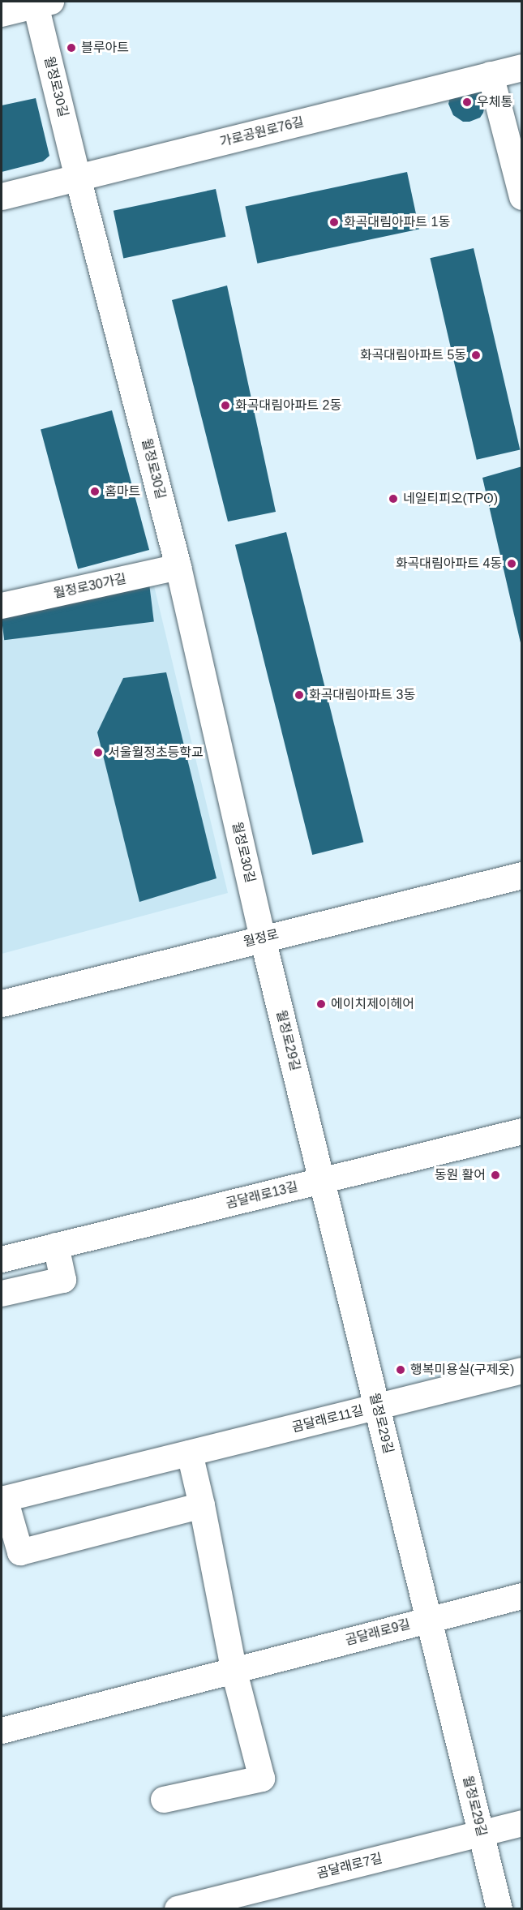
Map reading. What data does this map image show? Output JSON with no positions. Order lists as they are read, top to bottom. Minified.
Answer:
{"streets":{"street":["월정로30길","가로공원로76길","월정로30가길","월정로","월정로29길","곰달래로13길","곰달래로11길","곰달래로9길","곰달래로7길"]},"crossings":[["월정로30길","가로공원로76길"],["월정로30길","월정로30가길"],["월정로30길","월정로"],["월정로30길","월정로29길"],["월정로","월정로29길"],["월정로29길","곰달래로13길"],["월정로29길","곰달래로11길"],["월정로29길","곰달래로9길"],["월정로29길","곰달래로7길"]],"places":["블루아트","우체통","화곡대림아파트 1동","화곡대림아파트 5동","화곡대림아파트 2동","홈마트","네일티피오(TPO)","화곡대림아파트 4동","화곡대림아파트 3동","서울월정초등학교","에이치제이헤어","동원 활어","행복미용실(구제옷)"]}
